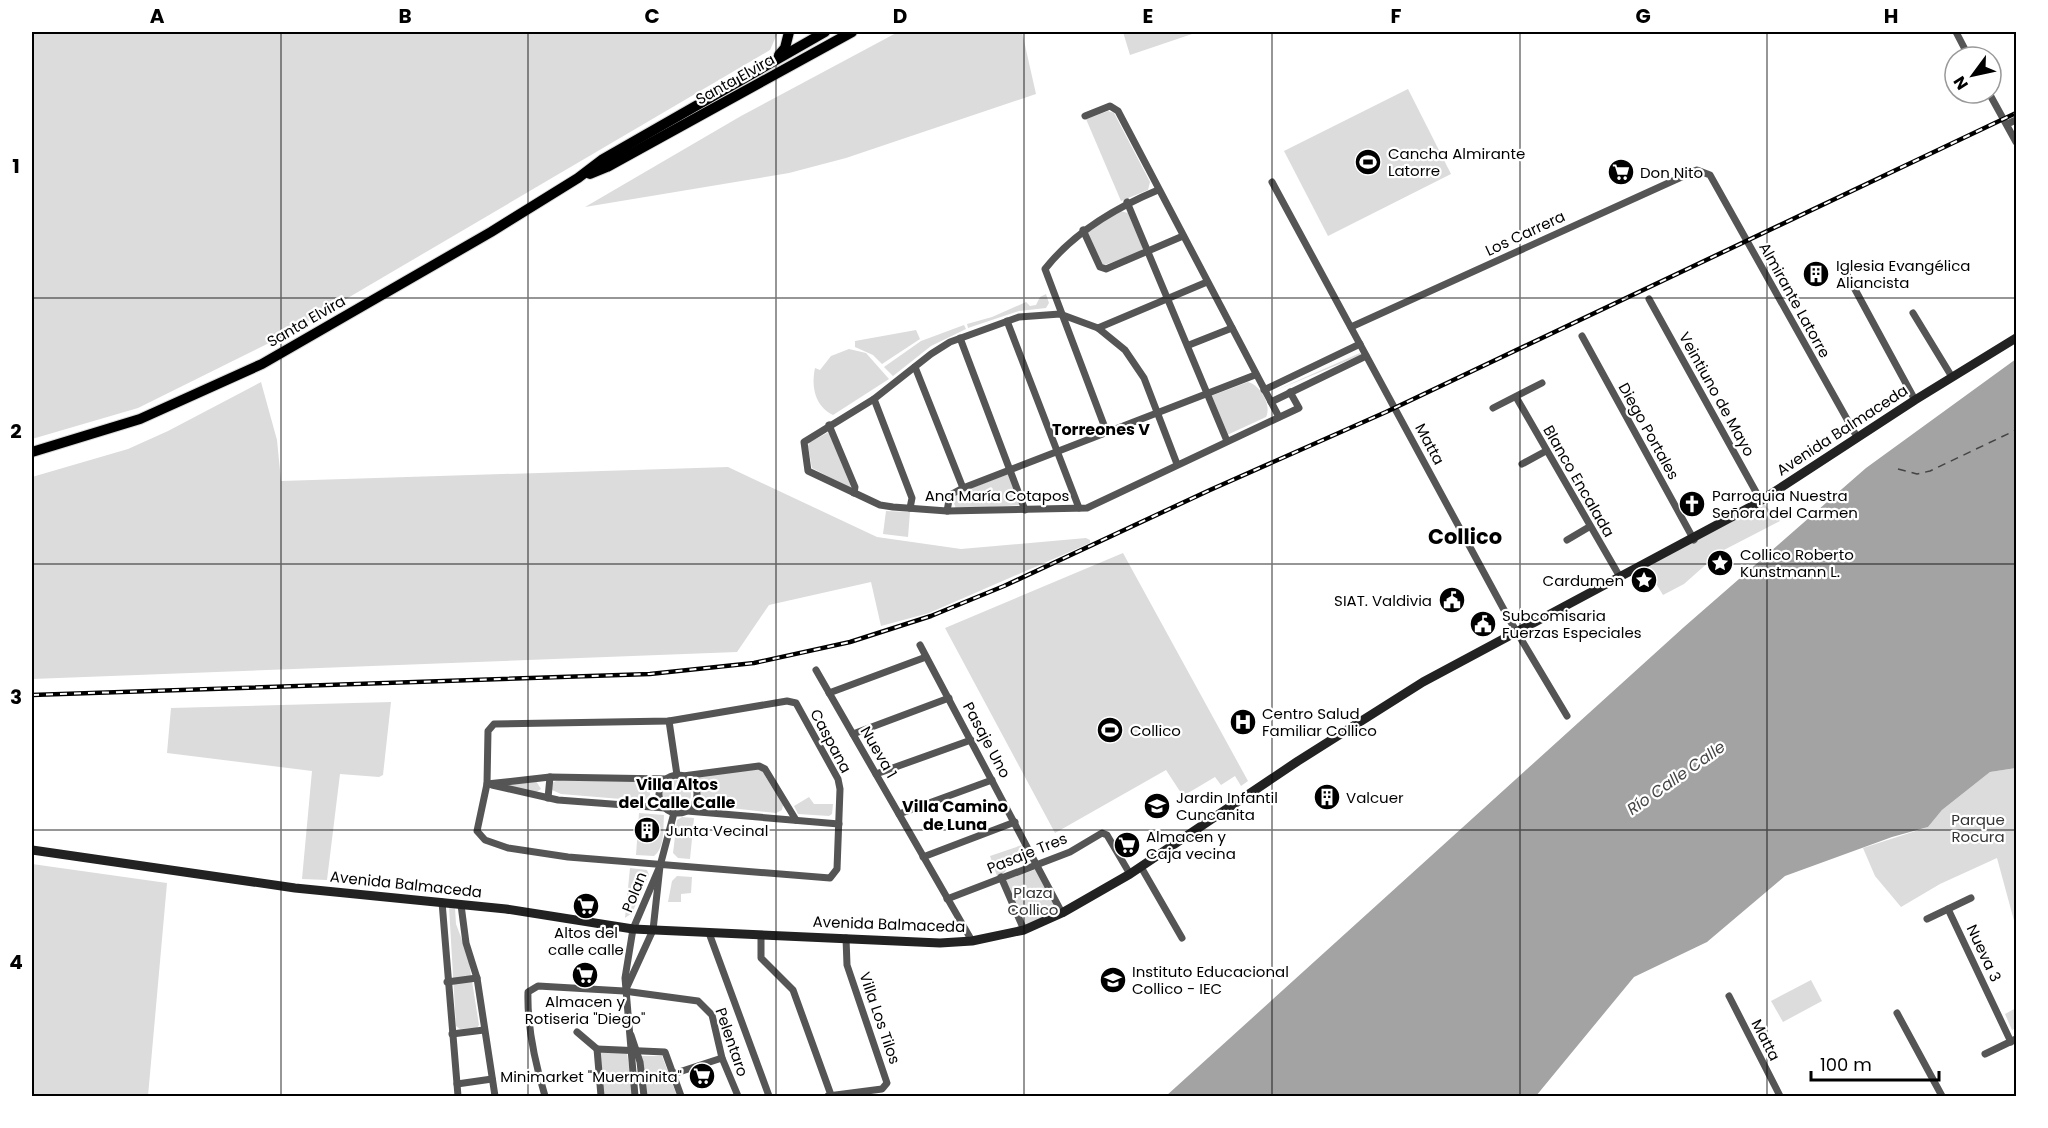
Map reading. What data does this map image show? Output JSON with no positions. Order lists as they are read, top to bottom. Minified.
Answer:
{"streets":{"main road":["Santa Elvira","Avenida Balmaceda"],"street":["Los Carrera","Almirante Latorre","Veintiuno de Mayo","Diego Portales","Matta","Blanco Encalada","Ana María Cotapos","Pasaje Uno","Caspana","Nueva 1","Pasaje Tres","Polan","Nueva 3","Villa Los Tilos","Pelentaro"]},"crossings":[["Los Carrera","Almirante Latorre"],["Los Carrera","Matta"],["Almirante Latorre","Avenida Balmaceda"],["Veintiuno de Mayo","Avenida Balmaceda"],["Avenida Balmaceda","Diego Portales"],["Avenida Balmaceda","Matta"],["Avenida Balmaceda","Blanco Encalada"],["Avenida Balmaceda","Pasaje Uno"],["Avenida Balmaceda","Nueva 1"],["Avenida Balmaceda","Pasaje Tres"],["Avenida Balmaceda","Polan"],["Avenida Balmaceda","Villa Los Tilos"],["Pasaje Uno","Pasaje Tres"],["Caspana","Polan"],["Nueva 1","Pasaje Tres"],["Polan","Pelentaro"]],"districts":["Torreones V","Collico","Villa Altos del Calle Calle","Villa Camino de Luna"],"water":["Río Calle Calle"],"parks":["Parque Rocura","Plaza Collico"],"places":{"sports":["Cancha Almirante Latorre","Collico"],"supermarket":["Don Nito","Almacen y Caja vecina","Altos del calle calle","Almacen y Rotiseria \"Diego\"","Minimarket \"Muerminita\""],"building":["Iglesia Evangélica Aliancista","Valcuer","Junta Vecinal"],"church":["Parroquia Nuestra Señora del Carmen"],"place":["Collico Roberto Kunstmann L.","Cardumen"],"public building":["SIAT. Valdivia","Subcomisaria Fuerzas Especiales"],"hospital":["Centro Salud Familiar Collico"],"school or university":["Jardin Infantil Cuncanita","Instituto Educacional Collico - IEC"]},"scale_bar":"100 m","north":"bottom left","grid":{"columns":["A","B","C","D","E","F","G","H"],"rows":["1","2","3","4"]}}
